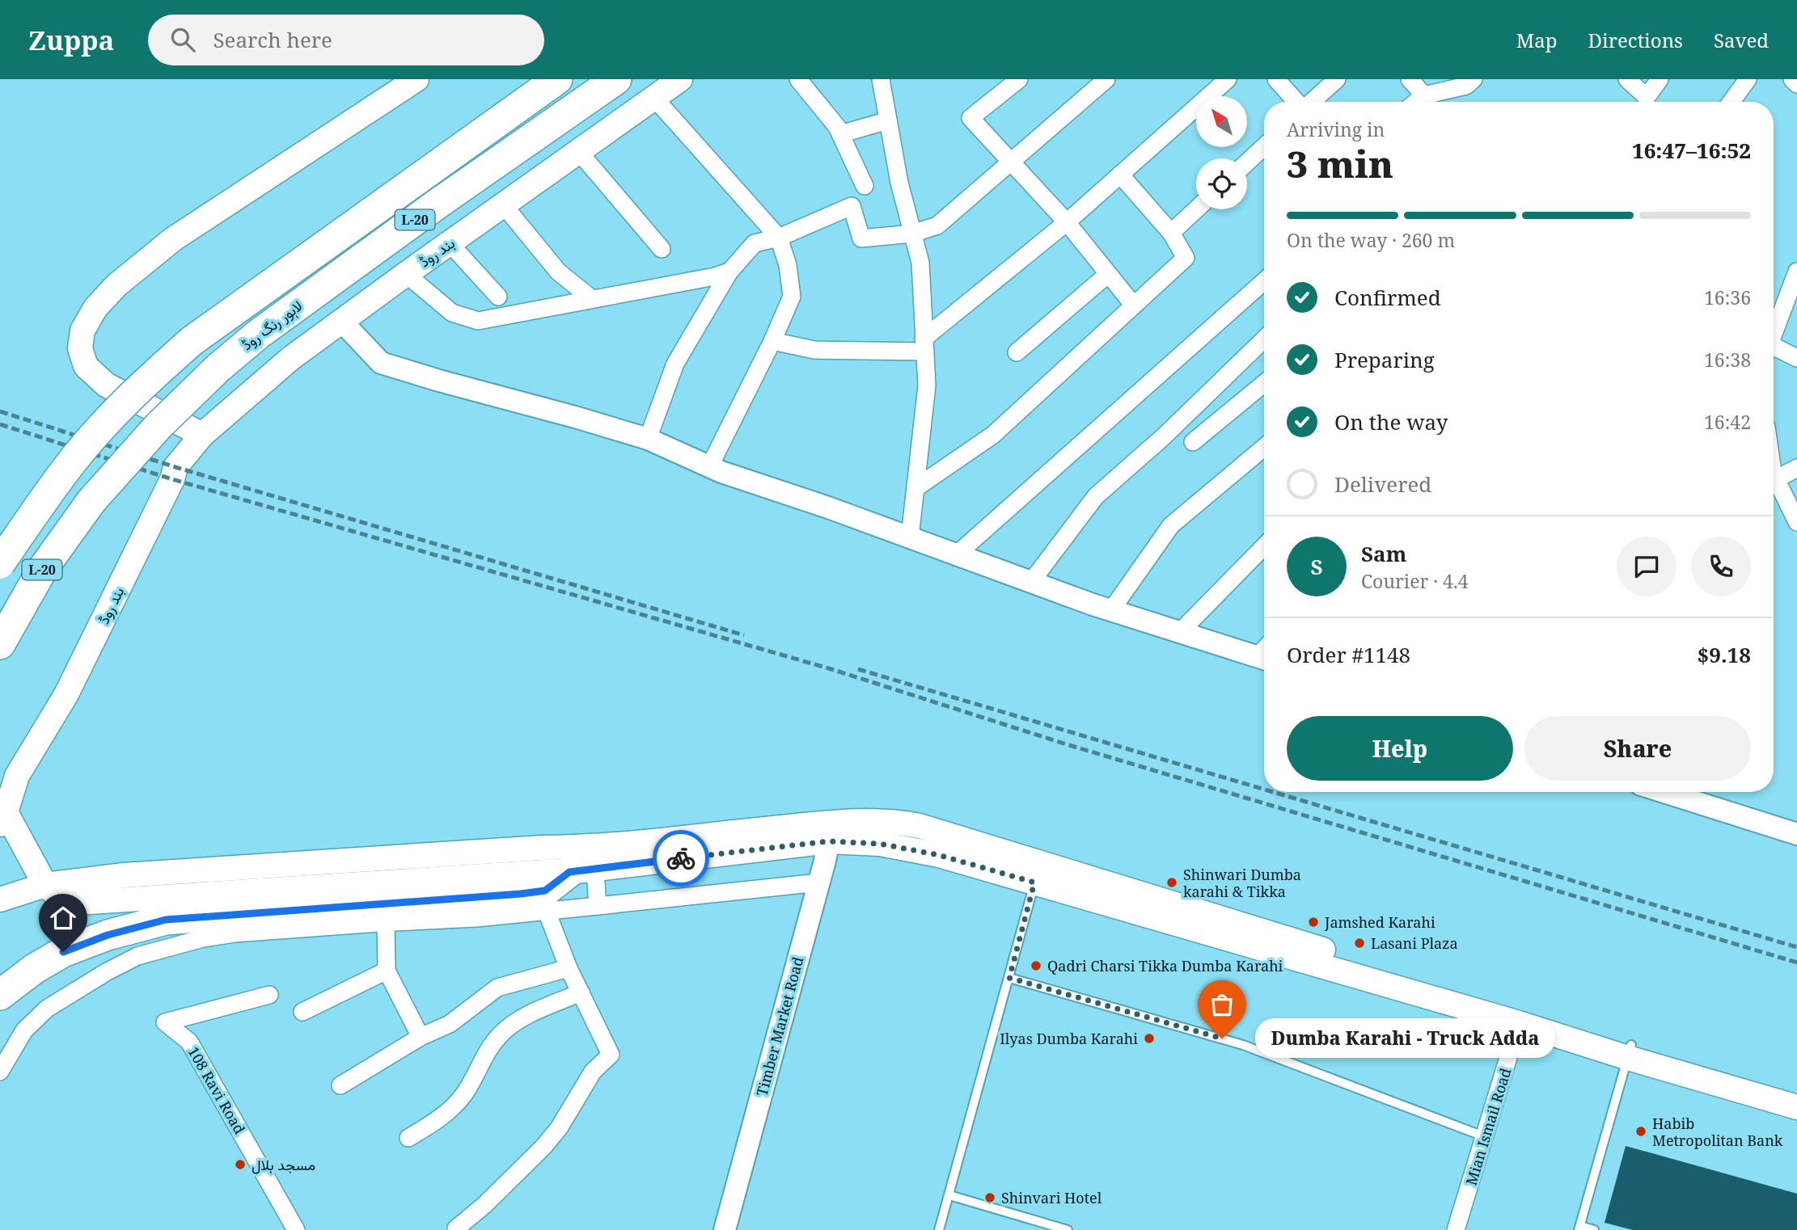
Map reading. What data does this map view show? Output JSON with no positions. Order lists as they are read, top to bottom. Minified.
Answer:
{"streets":{"highway":["L-20","لاہور رنگ روڈ"],"main road":["بند روڈ"],"street":["Timber Market Road","108 Ravi Road","Mian Ismail Road"]},"places":["Shinwari Dumba karahi & Tikka","Jamshed Karahi","Lasani Plaza","Qadri Charsi Tikka Dumba Karahi","Ilyas Dumba Karahi","Dumba Karahi - Truck Adda","Habib Metropolitan Bank","مسجد بلال","Shinvari Hotel"],"north":"top left","page":{"header":"Zuppa","search":"Search here","nav":["Map","Directions","Saved"],"heading":["3 min","Arriving in","16:47–16:52"],"panel":["Sam","Courier · 4.4","Order #1148","$9.18"],"bar":"On the way · 260 m","list":[["Confirmed","16:36"],["Preparing","16:38"],["On the way","16:42"],"Delivered"],"round":"S","buttons":["Help","Share"],"bubble":"Dumba Karahi - Truck Adda"}}
